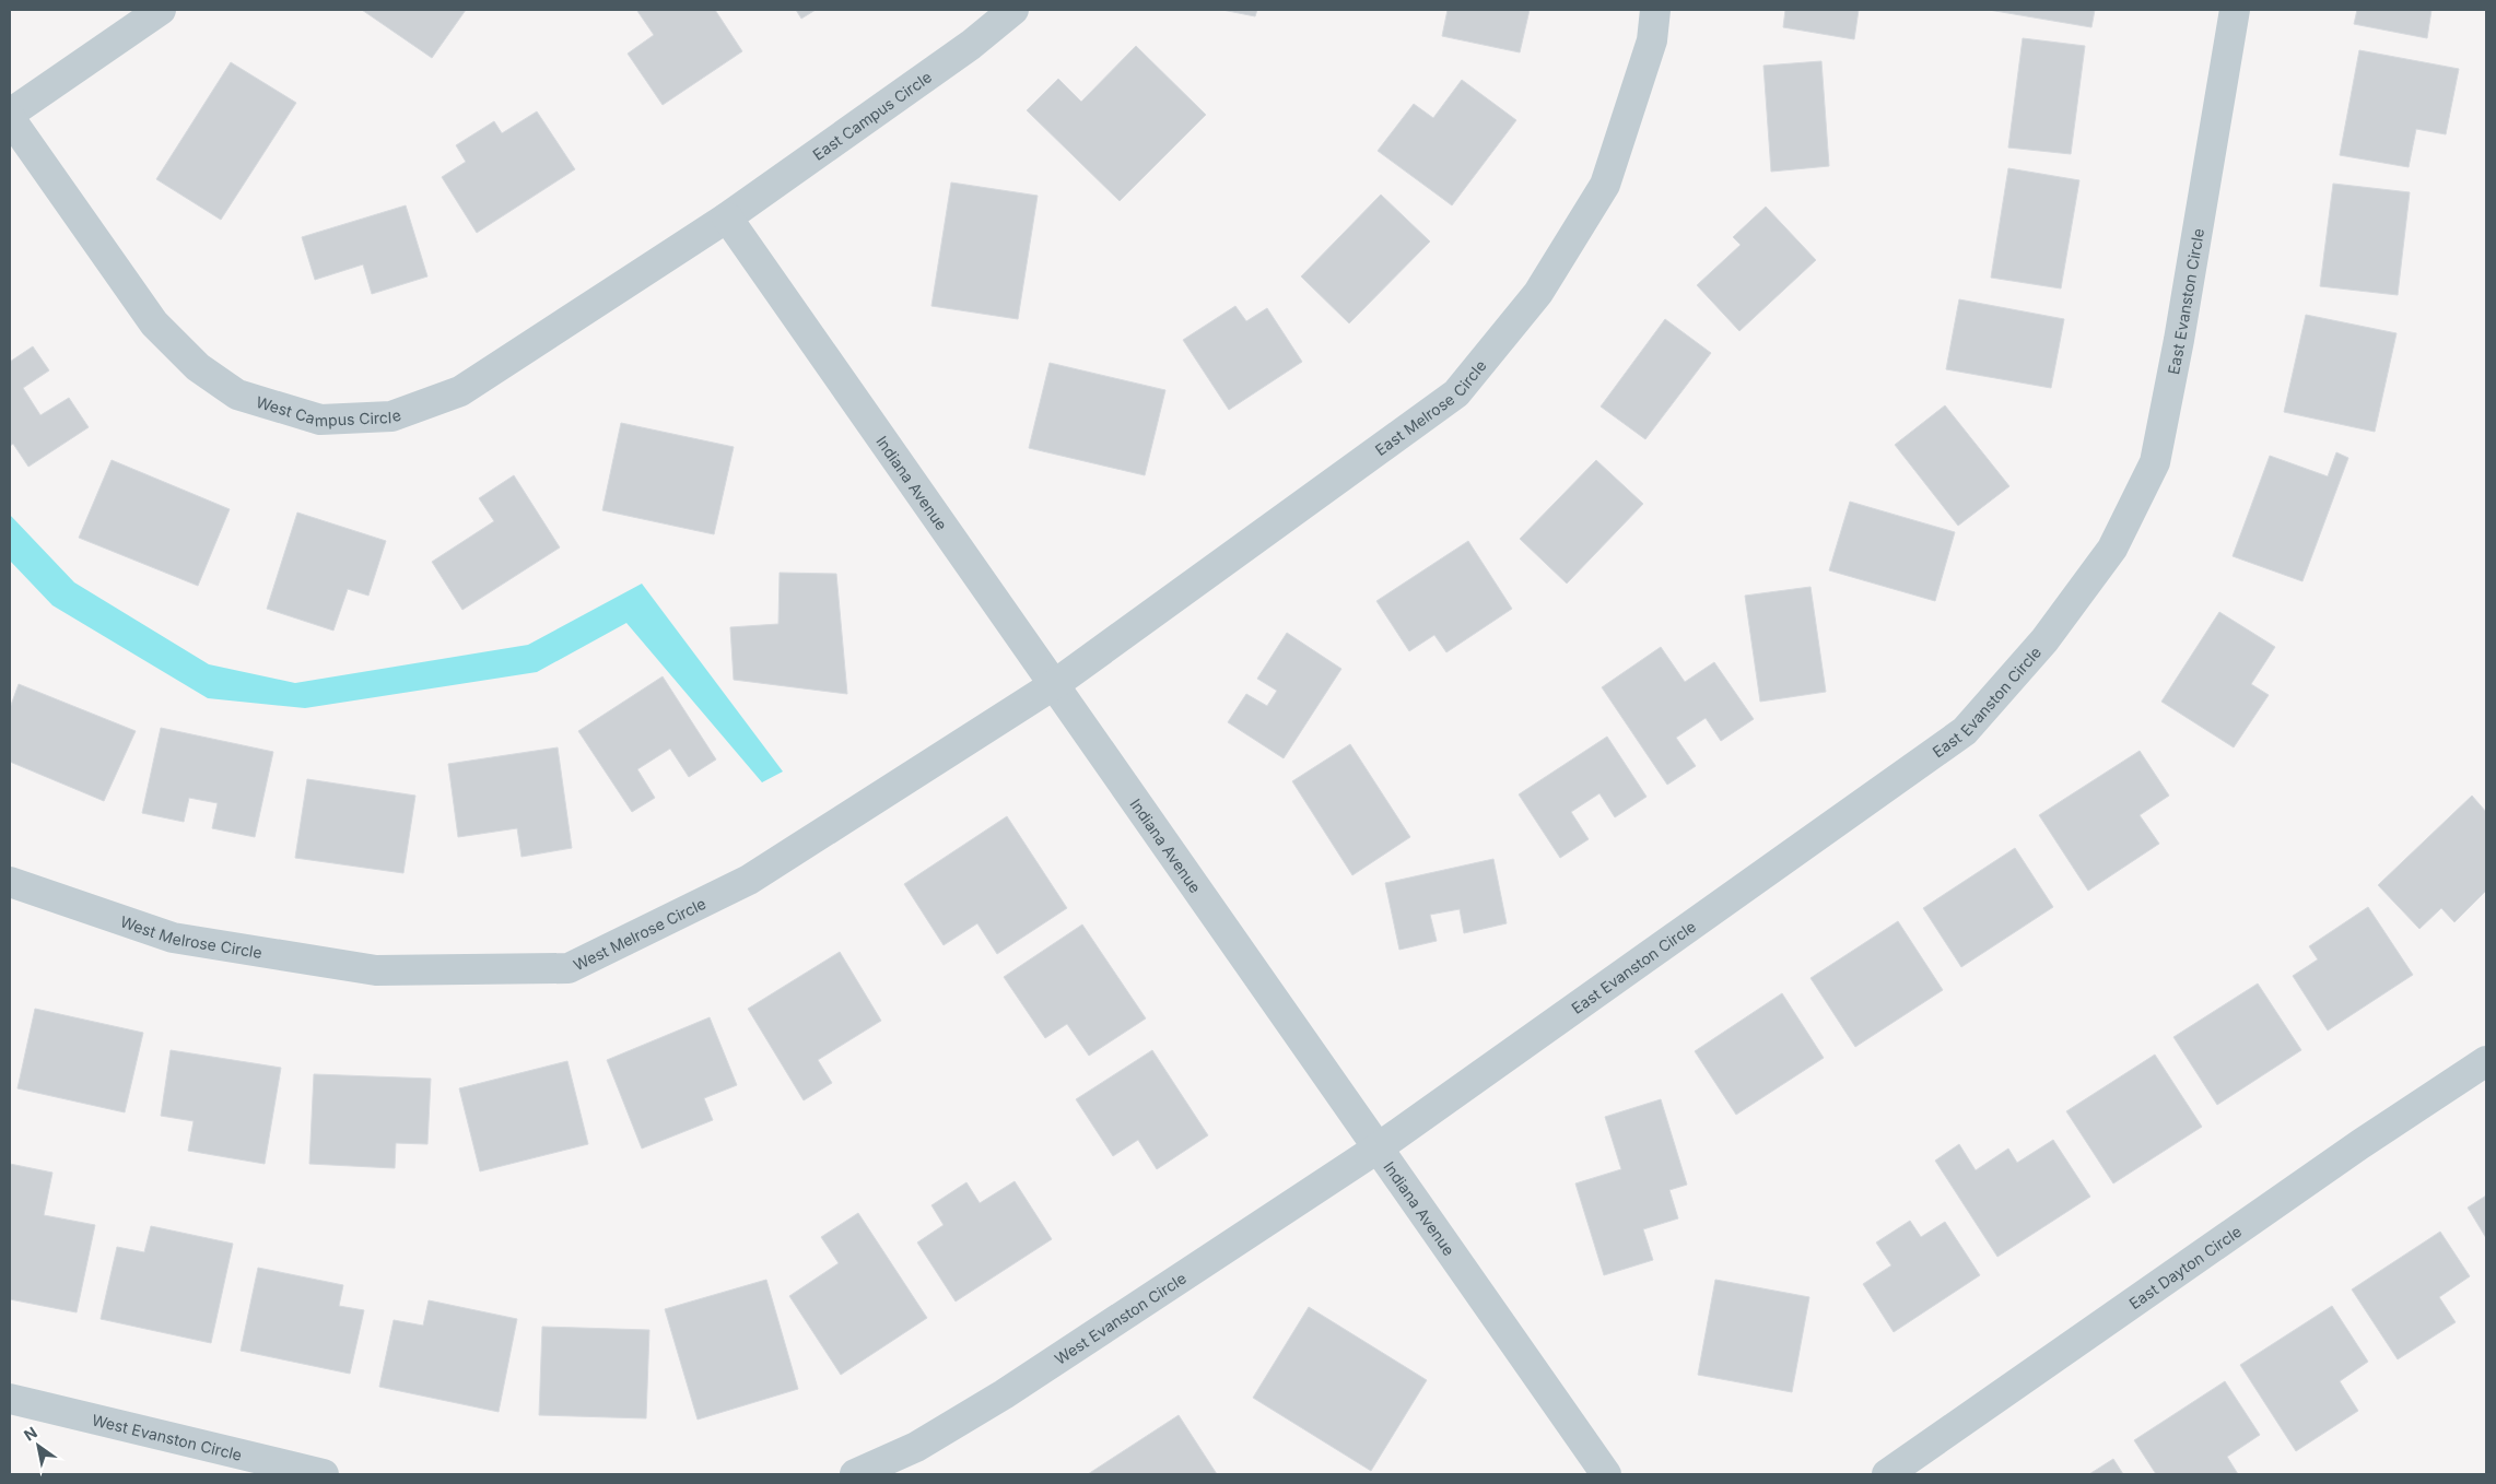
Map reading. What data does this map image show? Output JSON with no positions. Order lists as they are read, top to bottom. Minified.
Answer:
{"streets":{"street":["East Campus Circle","East Evanston Circle","West Campus Circle","East Melrose Circle","Indiana Avenue","West Melrose Circle","East Dayton Circle","West Evanston Circle"]},"crossings":[["East Campus Circle","West Campus Circle"],["East Campus Circle","Indiana Avenue"],["East Evanston Circle","Indiana Avenue"],["East Evanston Circle","West Evanston Circle"],["West Campus Circle","Indiana Avenue"],["East Melrose Circle","Indiana Avenue"],["East Melrose Circle","West Melrose Circle"],["Indiana Avenue","West Melrose Circle"],["Indiana Avenue","West Evanston Circle"]],"north":"top left"}
